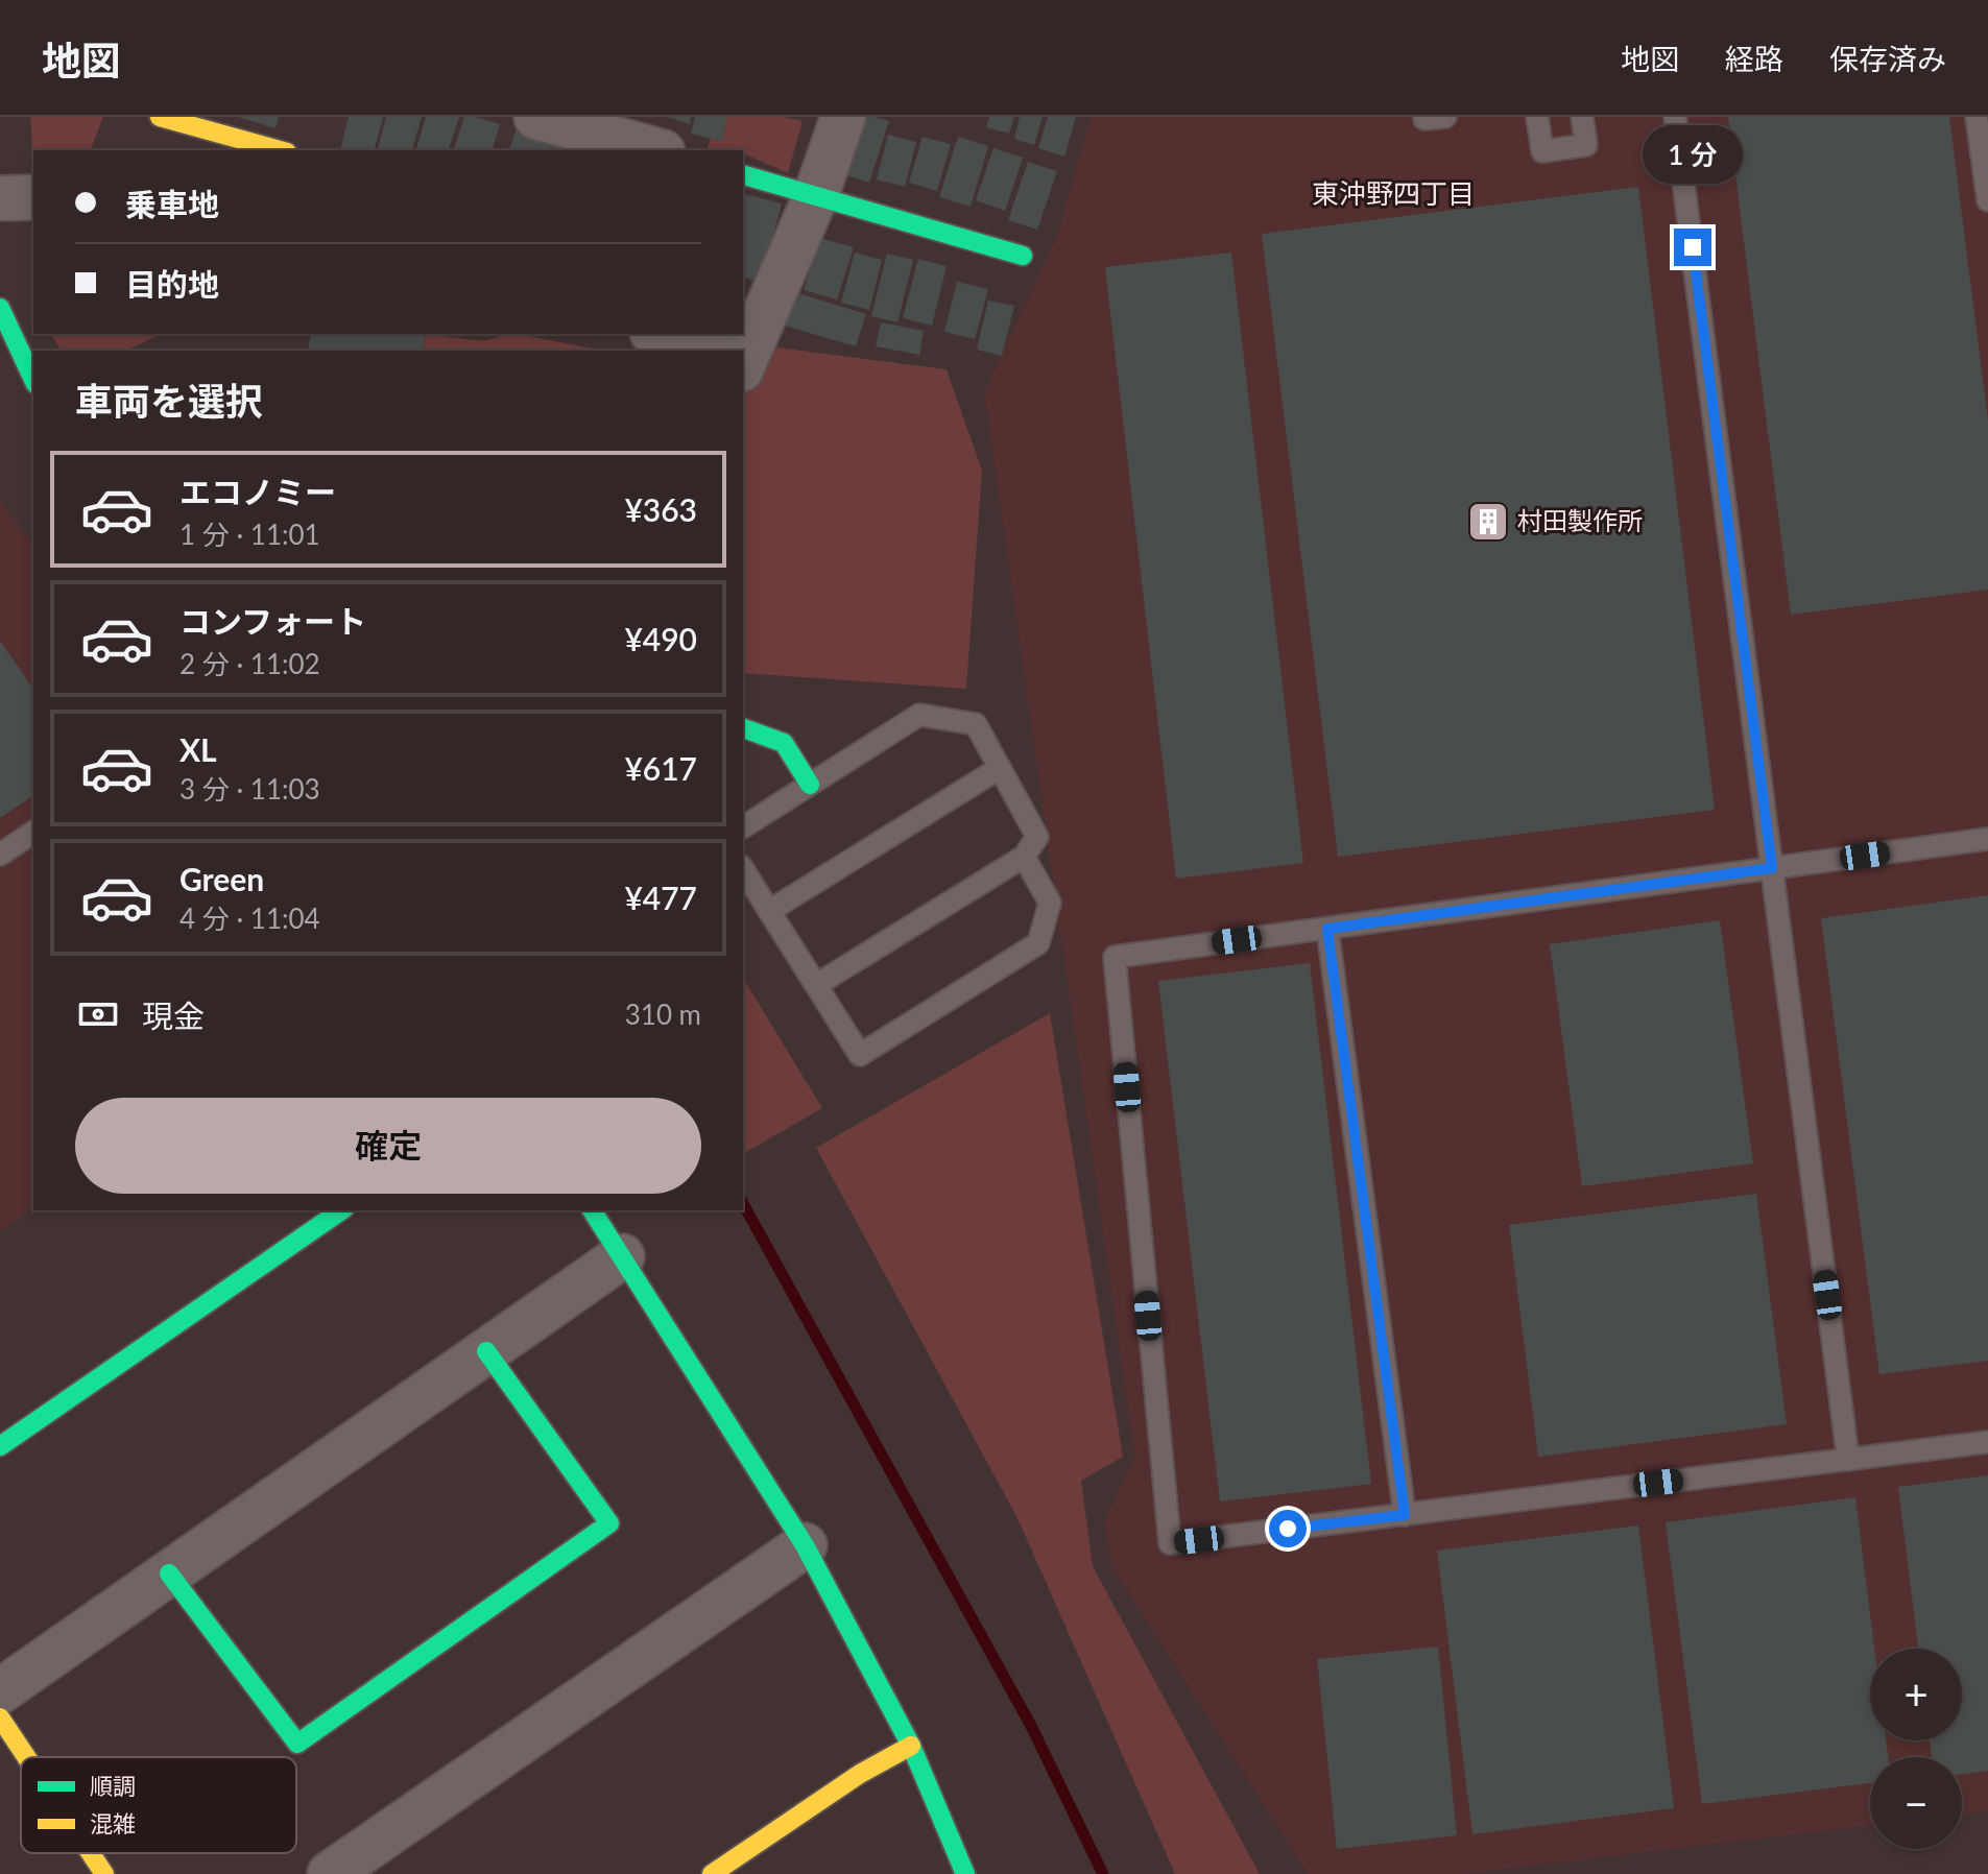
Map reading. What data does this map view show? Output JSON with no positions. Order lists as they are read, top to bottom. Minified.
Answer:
{"districts":["東沖野四丁目"],"places":{"building":["村田製作所"]},"legend":["順調","混雑"],"page":{"header":"地図","nav":["地図","経路","保存済み"],"bubble":"1 分","banner":["乗車地","目的地"],"heading":"車両を選択","list":[{"name":"エコノミー","note":"1 分 · 11:01","value":"¥363"},{"name":"コンフォート","note":"2 分 · 11:02","value":"¥490"},{"name":"XL","note":"3 分 · 11:03","value":"¥617"},{"name":"Green","note":"4 分 · 11:04","value":"¥477"}],"pay":["現金","310 m"],"buttons":"確定","map_buttons":["+","−"]}}
